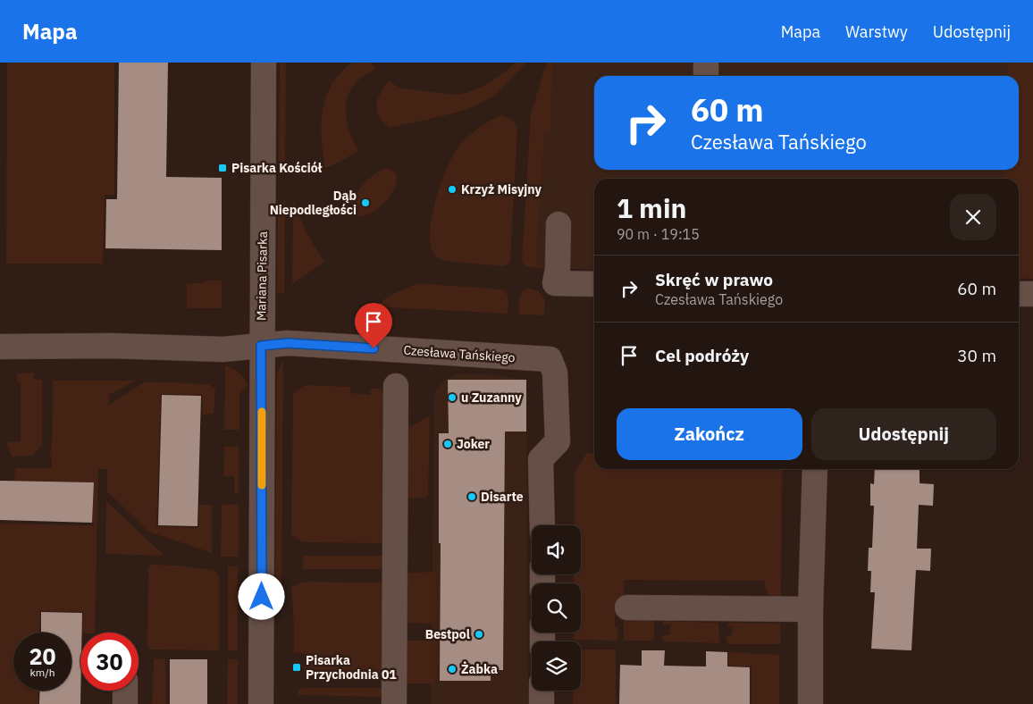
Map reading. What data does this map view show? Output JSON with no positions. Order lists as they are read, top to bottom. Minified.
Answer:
{"streets":{"street":["Mariana Pisarka","Czesława Tańskiego"]},"crossings":[["Mariana Pisarka","Czesława Tańskiego"]],"places":{"transit":["Pisarka Kościół","Pisarka Przychodnia 01"],"other":["Krzyż Misyjny","Dąb Niepodległości","u Zuzanny","Joker","Disarte","Bestpol","Żabka"]},"page":{"header":"Mapa","nav":["Mapa","Warstwy","Udostępnij"],"turn":["60 m","Czesława Tańskiego"],"heading":["1 min","90 m · 19:15"],"list":[{"name":"Skręć w prawo","note":"Czesława Tańskiego","value":"60 m"},{"name":"Cel podróży","value":"30 m"}],"buttons":["Zakończ","Udostępnij"],"speed":"20 km/h","limit":"30"}}
